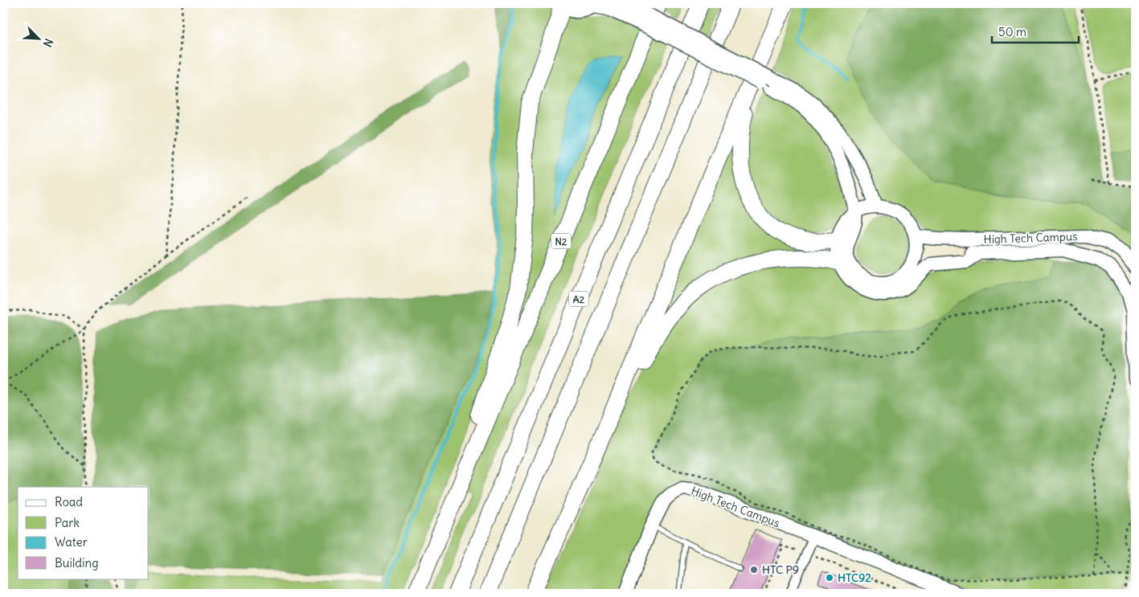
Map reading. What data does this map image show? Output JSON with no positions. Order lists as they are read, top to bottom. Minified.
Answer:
{"streets":{"highway":["N2","A2"],"street":["High Tech Campus"]},"places":["HTC P9","HTC92"],"legend":["Road","Park","Water","Building"],"scale_bar":"50 m","north":"bottom right"}
